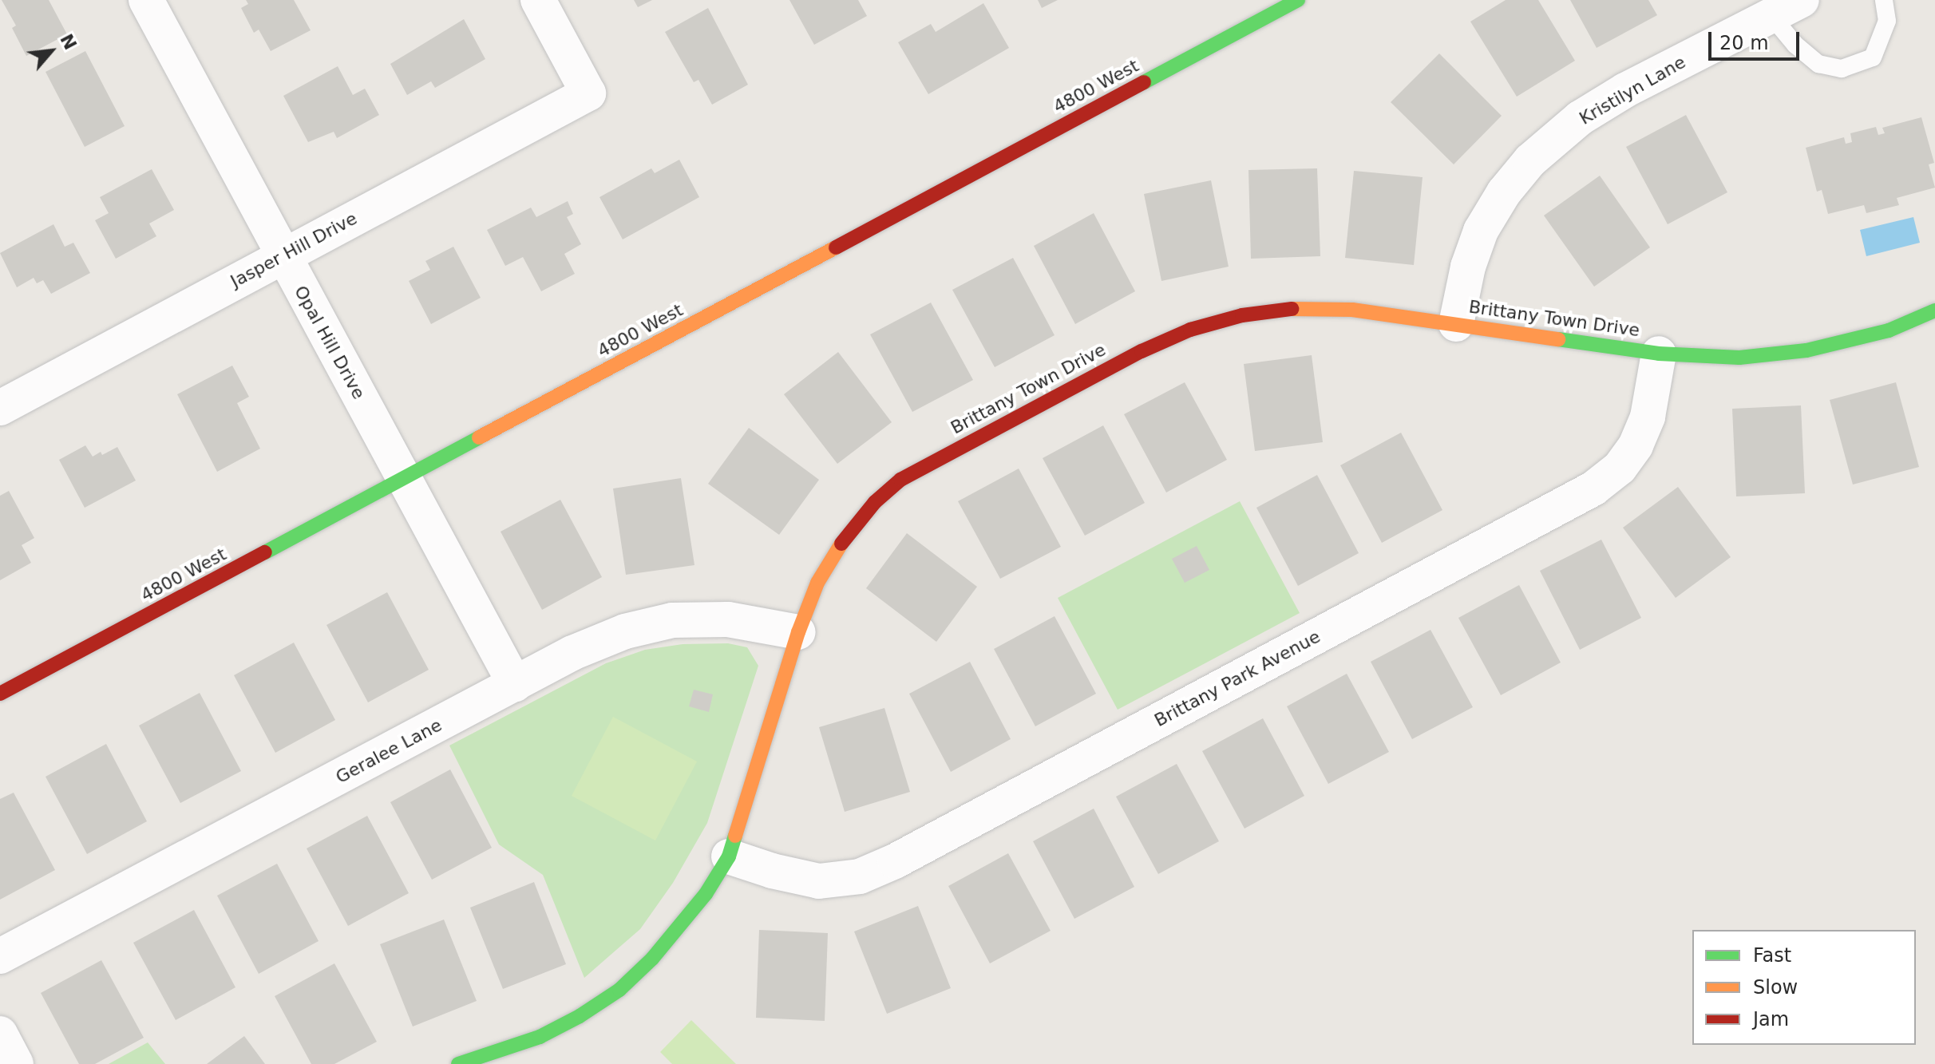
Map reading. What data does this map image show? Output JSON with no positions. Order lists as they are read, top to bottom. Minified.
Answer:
{"streets":{"street":["4800 West","Kristilyn Lane","Jasper Hill Drive","Brittany Town Drive","Opal Hill Drive","Brittany Park Avenue","Geralee Lane"]},"crossings":[["4800 West","Opal Hill Drive"],["Kristilyn Lane","Brittany Town Drive"],["Jasper Hill Drive","Opal Hill Drive"],["Brittany Town Drive","Brittany Park Avenue"],["Brittany Town Drive","Geralee Lane"],["Opal Hill Drive","Geralee Lane"]],"legend":["Fast","Slow","Jam"],"scale_bar":"20 m","north":"top right"}
